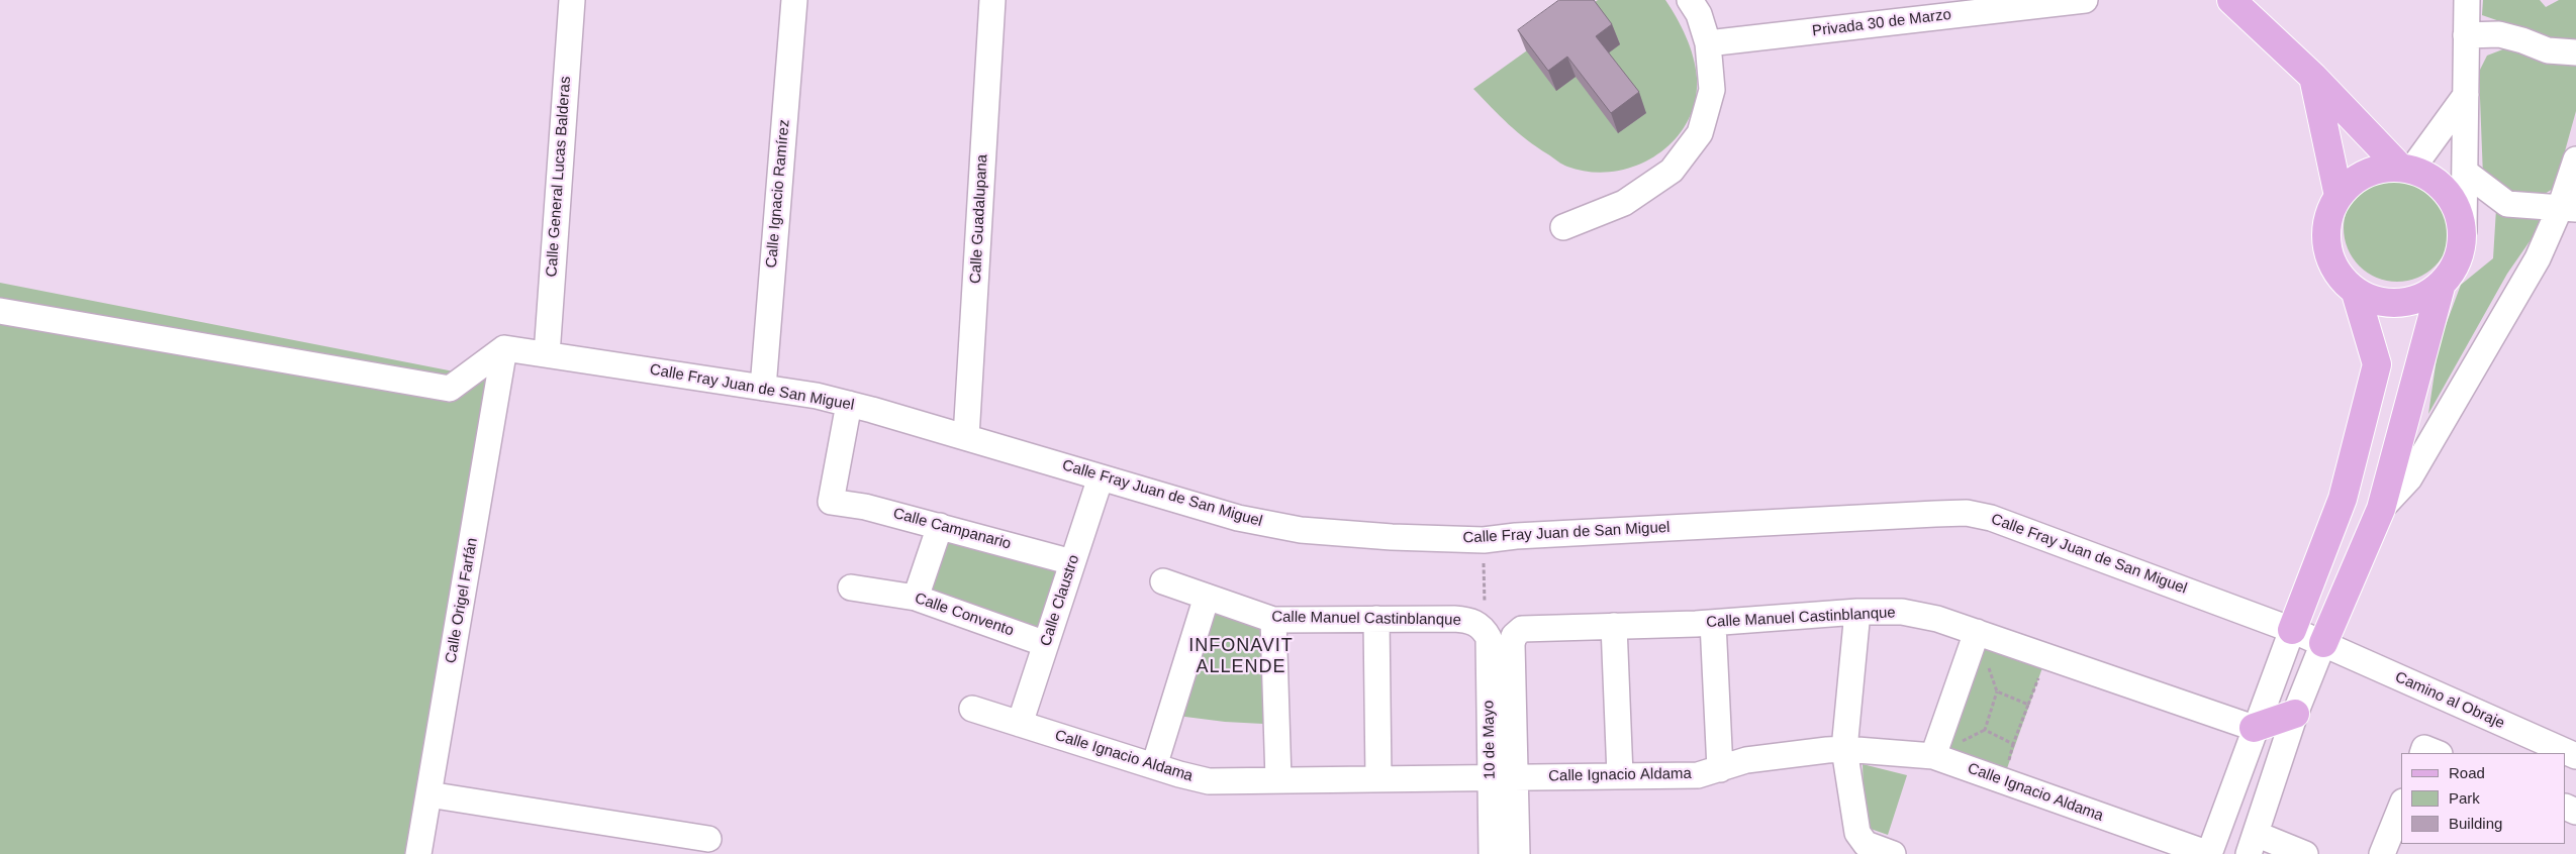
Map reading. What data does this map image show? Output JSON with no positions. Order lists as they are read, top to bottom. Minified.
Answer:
{"streets":{"street":["Privada 30 de Marzo","Calle General Lucas Balderas","Calle Ignacio Ramírez","Calle Guadalupana","Calle Fray Juan de San Miguel","Calle Campanario","Calle Origel Farfán","Calle Claustro","Calle Convento","Calle Manuel Castinblanque","Camino al Obraje","10 de Mayo","Calle Ignacio Aldama"]},"crossings":[["Calle General Lucas Balderas","Calle Fray Juan de San Miguel"],["Calle Ignacio Ramírez","Calle Fray Juan de San Miguel"],["Calle Guadalupana","Calle Fray Juan de San Miguel"],["Calle Fray Juan de San Miguel","Calle Campanario"],["Calle Fray Juan de San Miguel","Calle Origel Farfán"],["Calle Fray Juan de San Miguel","Calle Claustro"],["Calle Fray Juan de San Miguel","Camino al Obraje"],["Calle Campanario","Calle Claustro"],["Calle Claustro","Calle Convento"],["Calle Claustro","Calle Ignacio Aldama"],["Calle Manuel Castinblanque","10 de Mayo"],["10 de Mayo","Calle Ignacio Aldama"]],"districts":["INFONAVIT ALLENDE"],"legend":["Road","Park","Building"]}
